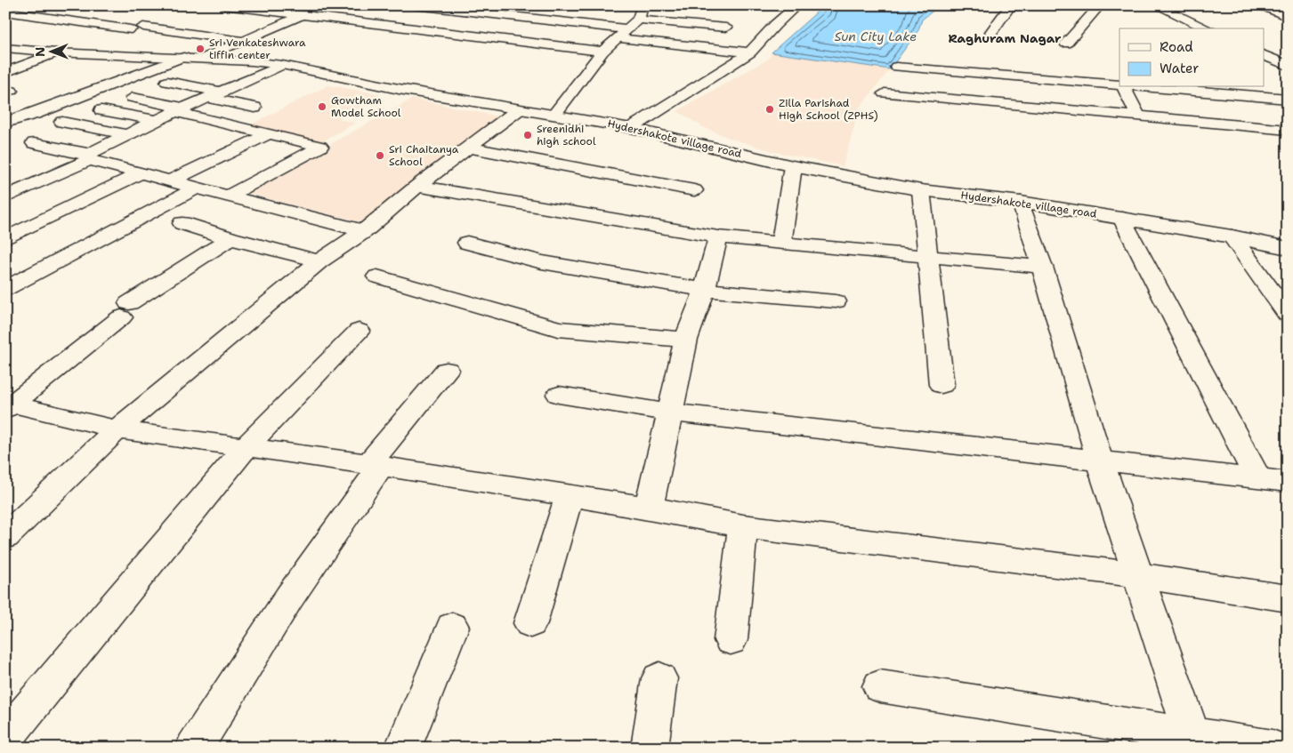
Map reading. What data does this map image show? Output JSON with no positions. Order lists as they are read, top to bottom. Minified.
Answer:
{"streets":{"main road":["Hydershakote village road"]},"districts":["Raghuram Nagar"],"water":["Sun City Lake"],"places":["Sri Venkateshwara tiffin center","Gowtham Model School","Zilla Parishad High School (ZPHS)","Sreenidhi high school","Sri Chaitanya School"],"legend":["Road","Water"],"north":"left"}
